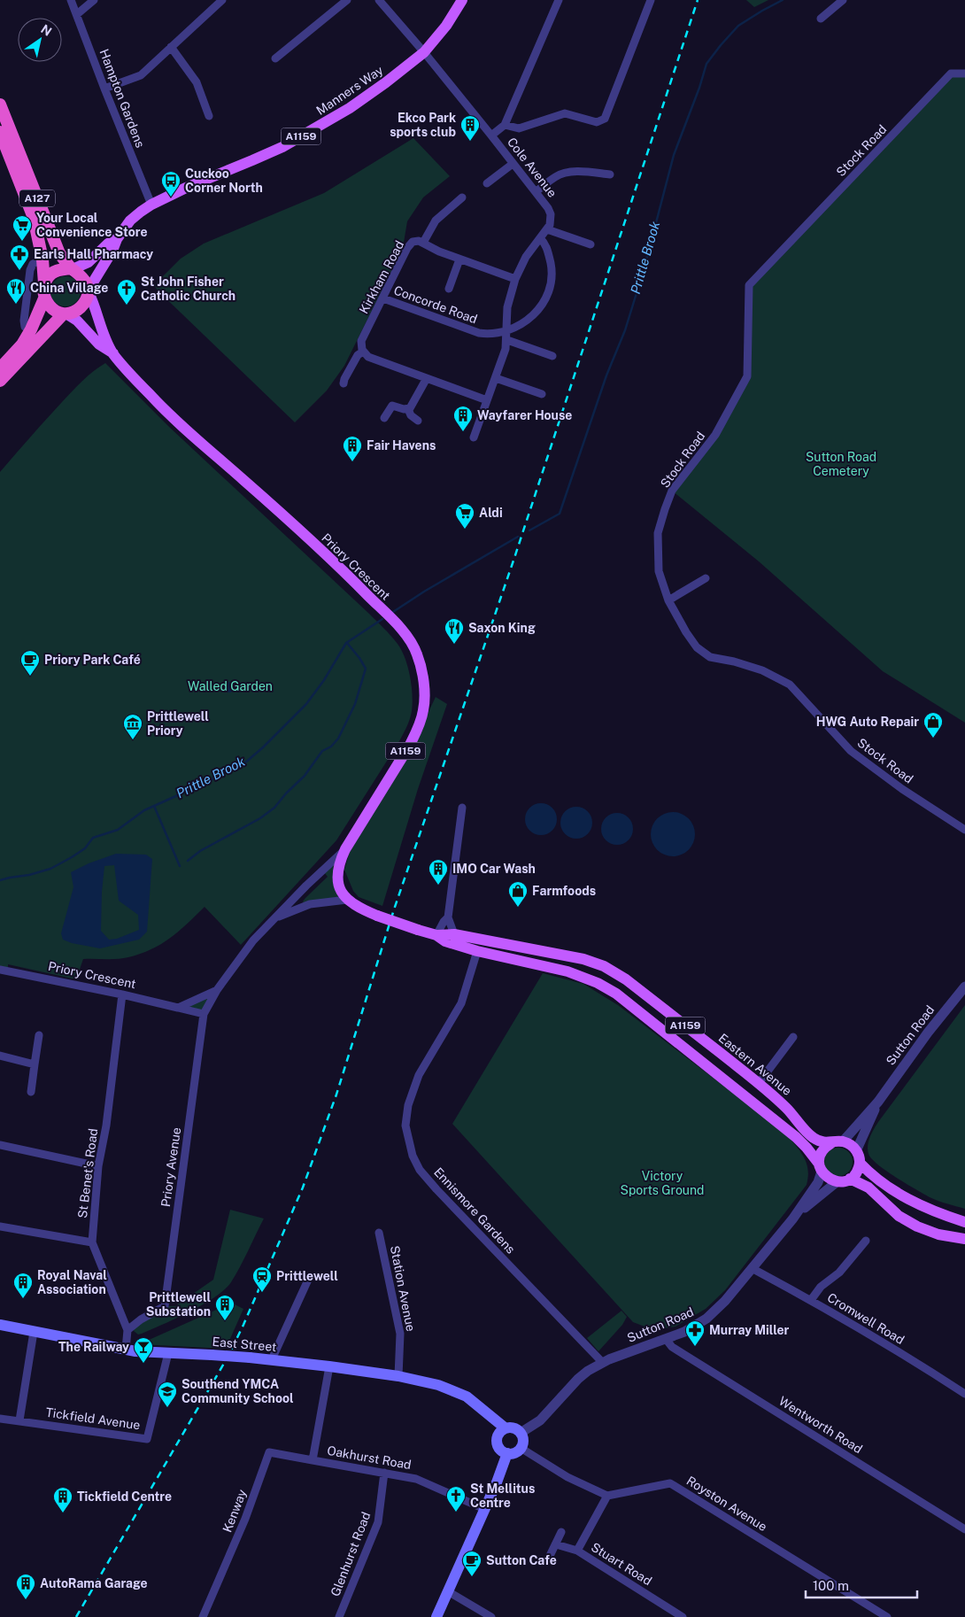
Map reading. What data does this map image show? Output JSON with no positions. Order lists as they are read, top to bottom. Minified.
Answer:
{"streets":{"highway":["A127"],"main road":["Manners Way","A1159","Priory Crescent","Eastern Avenue","East Street"],"street":["Hampton Gardens","Stock Road","Cole Avenue","Kirkham Road","Concorde Road","Sutton Road","Priory Avenue","St Benet's Road","Ennismore Gardens","Station Avenue","Cromwell Road","Tickfield Avenue","Wentworth Road","Oakhurst Road","Royston Avenue","Kenway","Glenhurst Road","Stuart Road"]},"crossings":[["Manners Way","Hampton Gardens"],["Manners Way","Cole Avenue"],["Manners Way","A127"],["Manners Way","Priory Crescent"],["A127","Priory Crescent"],["Kirkham Road","Concorde Road"],["Priory Crescent","Eastern Avenue"],["Priory Crescent","Priory Avenue"],["Priory Crescent","St Benet's Road"],["Sutton Road","Eastern Avenue"],["Sutton Road","Ennismore Gardens"],["Sutton Road","Cromwell Road"],["Sutton Road","East Street"],["Sutton Road","Wentworth Road"],["Eastern Avenue","Ennismore Gardens"],["Priory Avenue","St Benet's Road"],["St Benet's Road","East Street"],["Station Avenue","East Street"],["East Street","Tickfield Avenue"],["East Street","Oakhurst Road"],["Oakhurst Road","Kenway"],["Oakhurst Road","Glenhurst Road"],["Royston Avenue","Stuart Road"]],"water":["Prittle Brook"],"parks":["Sutton Road Cemetery","Walled Garden","Victory Sports Ground"],"places":{"building":["Ekco Park sports club","Wayfarer House","Fair Havens","IMO Car Wash","Royal Naval Association","Prittlewell Substation","Tickfield Centre","AutoRama Garage"],"bus stop":["Cuckoo Corner North"],"supermarket":["Your Local Convenience Store","Aldi"],"pharmacy":["Earls Hall Pharmacy","Murray Miller"],"restaurant":["China Village","Saxon King"],"church":["St John Fisher Catholic Church","St Mellitus Centre"],"cafe":["Priory Park Café","Sutton Cafe"],"shop":["HWG Auto Repair","Farmfoods"],"museum":["Prittlewell Priory"],"station":["Prittlewell"],"bar":["The Railway"],"school or university":["Southend YMCA Community School"]},"scale_bar":"100 m","north":"top right"}
